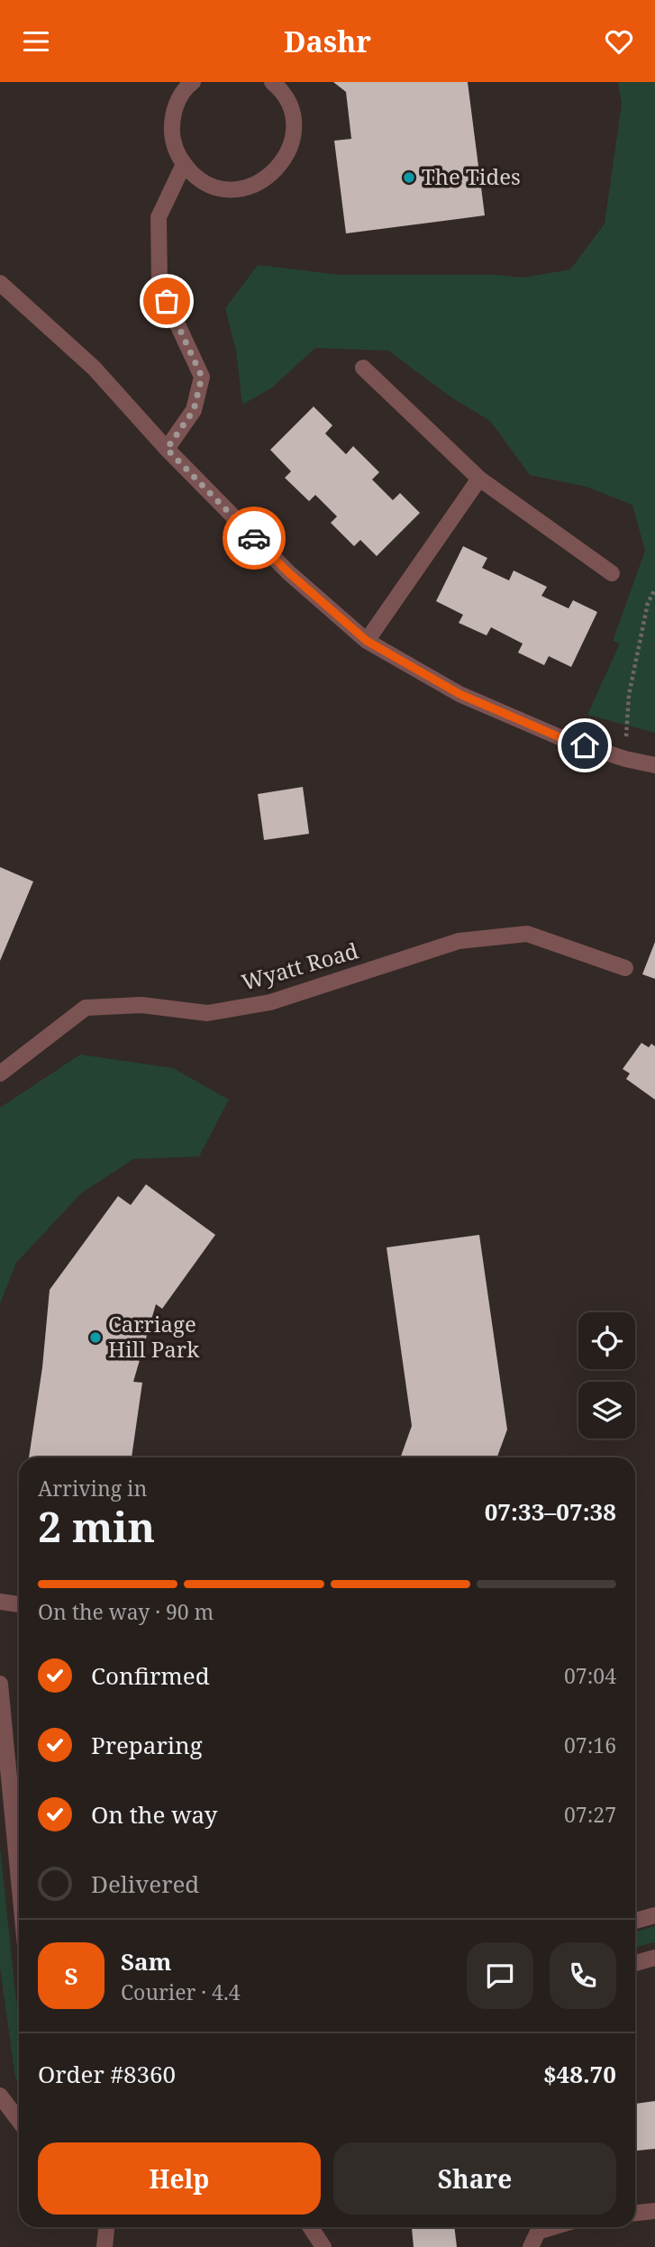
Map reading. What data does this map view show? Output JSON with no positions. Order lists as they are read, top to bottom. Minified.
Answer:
{"streets":{"street":["Wyatt Road"]},"places":["The Tides","Carriage Hill Park"],"page":{"header":"Dashr","heading":["2 min","Arriving in","07:33–07:38"],"panel":["Sam","Courier · 4.4","Order #8360","$48.70"],"bar":"On the way · 90 m","list":[["Confirmed","07:04"],["Preparing","07:16"],["On the way","07:27"],"Delivered"],"round":"S","buttons":["Help","Share"]}}
